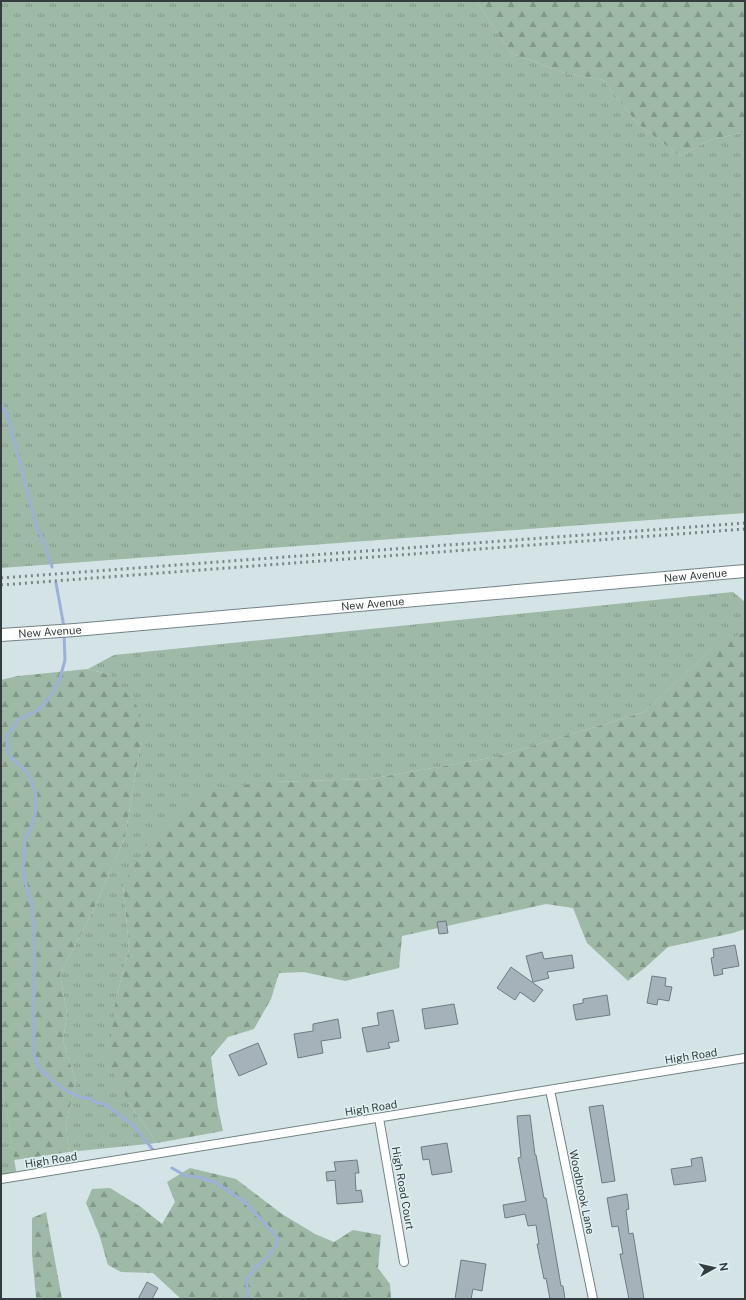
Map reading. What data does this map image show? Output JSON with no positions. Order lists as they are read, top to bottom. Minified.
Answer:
{"streets":{"main road":["New Avenue"],"street":["High Road","High Road Court","Woodbrook Lane"]},"crossings":[["High Road","High Road Court"],["High Road","Woodbrook Lane"]],"north":"right"}
